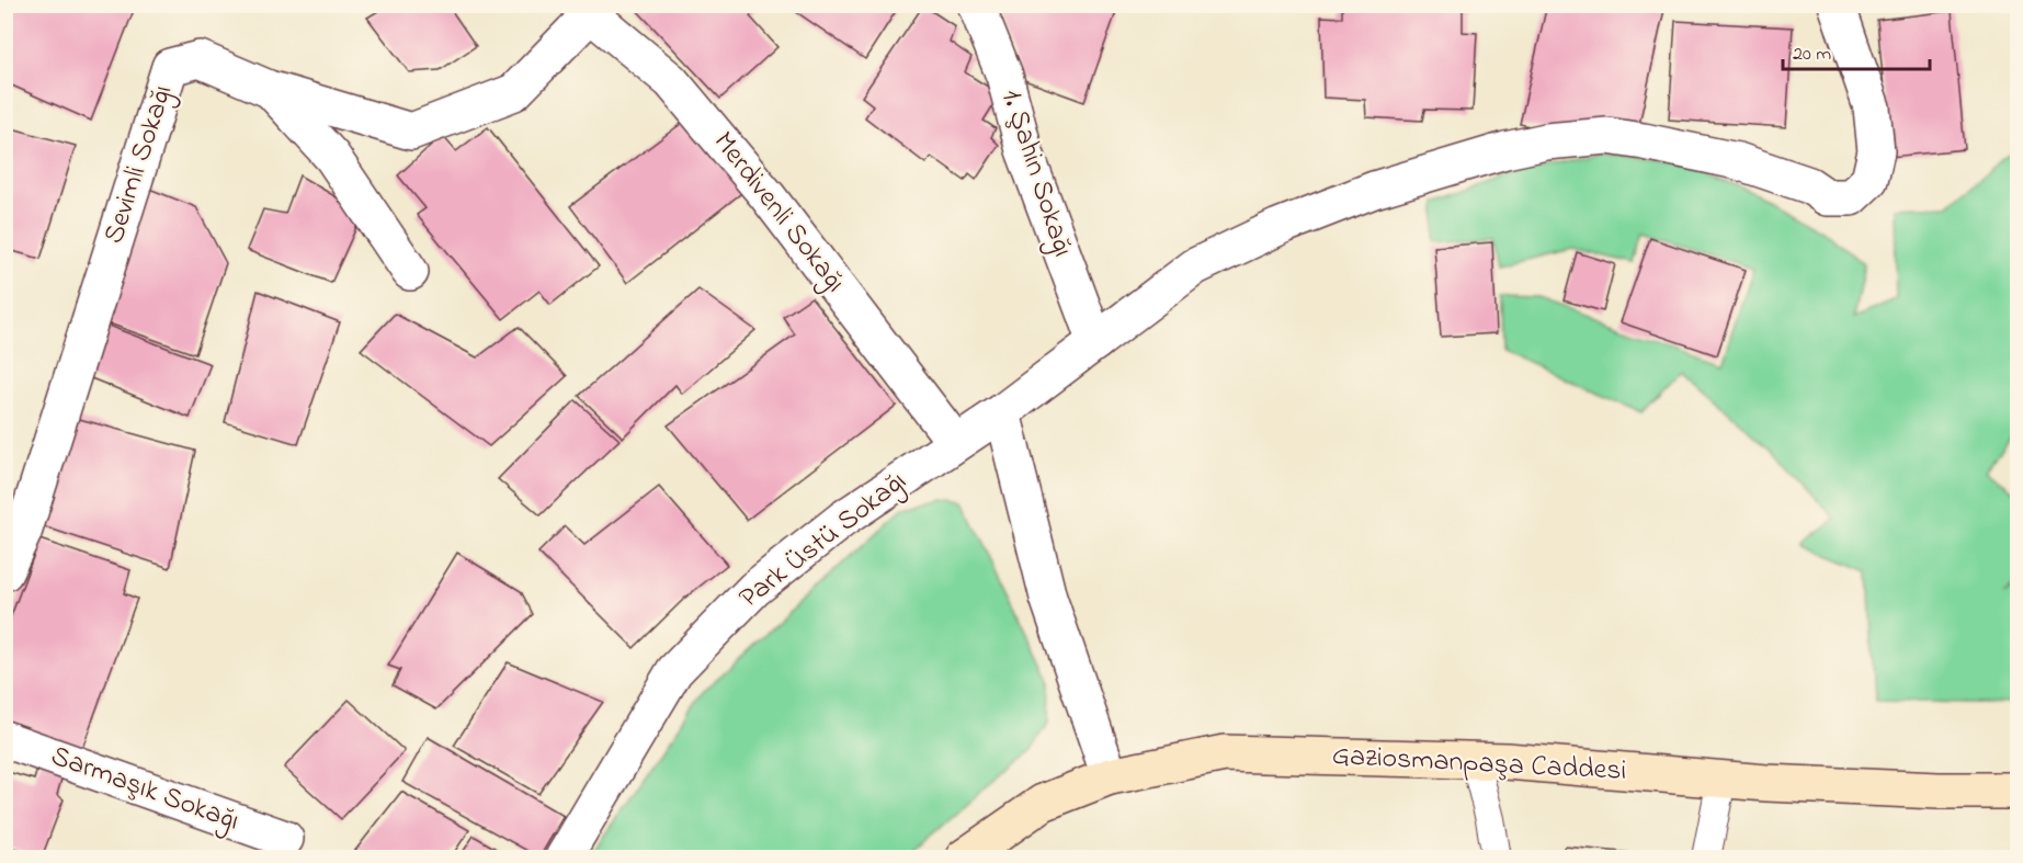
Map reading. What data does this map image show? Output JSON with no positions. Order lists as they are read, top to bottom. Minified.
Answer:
{"streets":{"main road":["Gaziosmanpaşa Caddesi"],"street":["Sevimli Sokağı","1. Şahin Sokağı","Merdivenli Sokağı","Park Üstü Sokağı","Sarmaşık Sokağı"]},"crossings":[["Sevimli Sokağı","Merdivenli Sokağı"],["1. Şahin Sokağı","Park Üstü Sokağı"],["Merdivenli Sokağı","Park Üstü Sokağı"]],"scale_bar":"20 m"}
